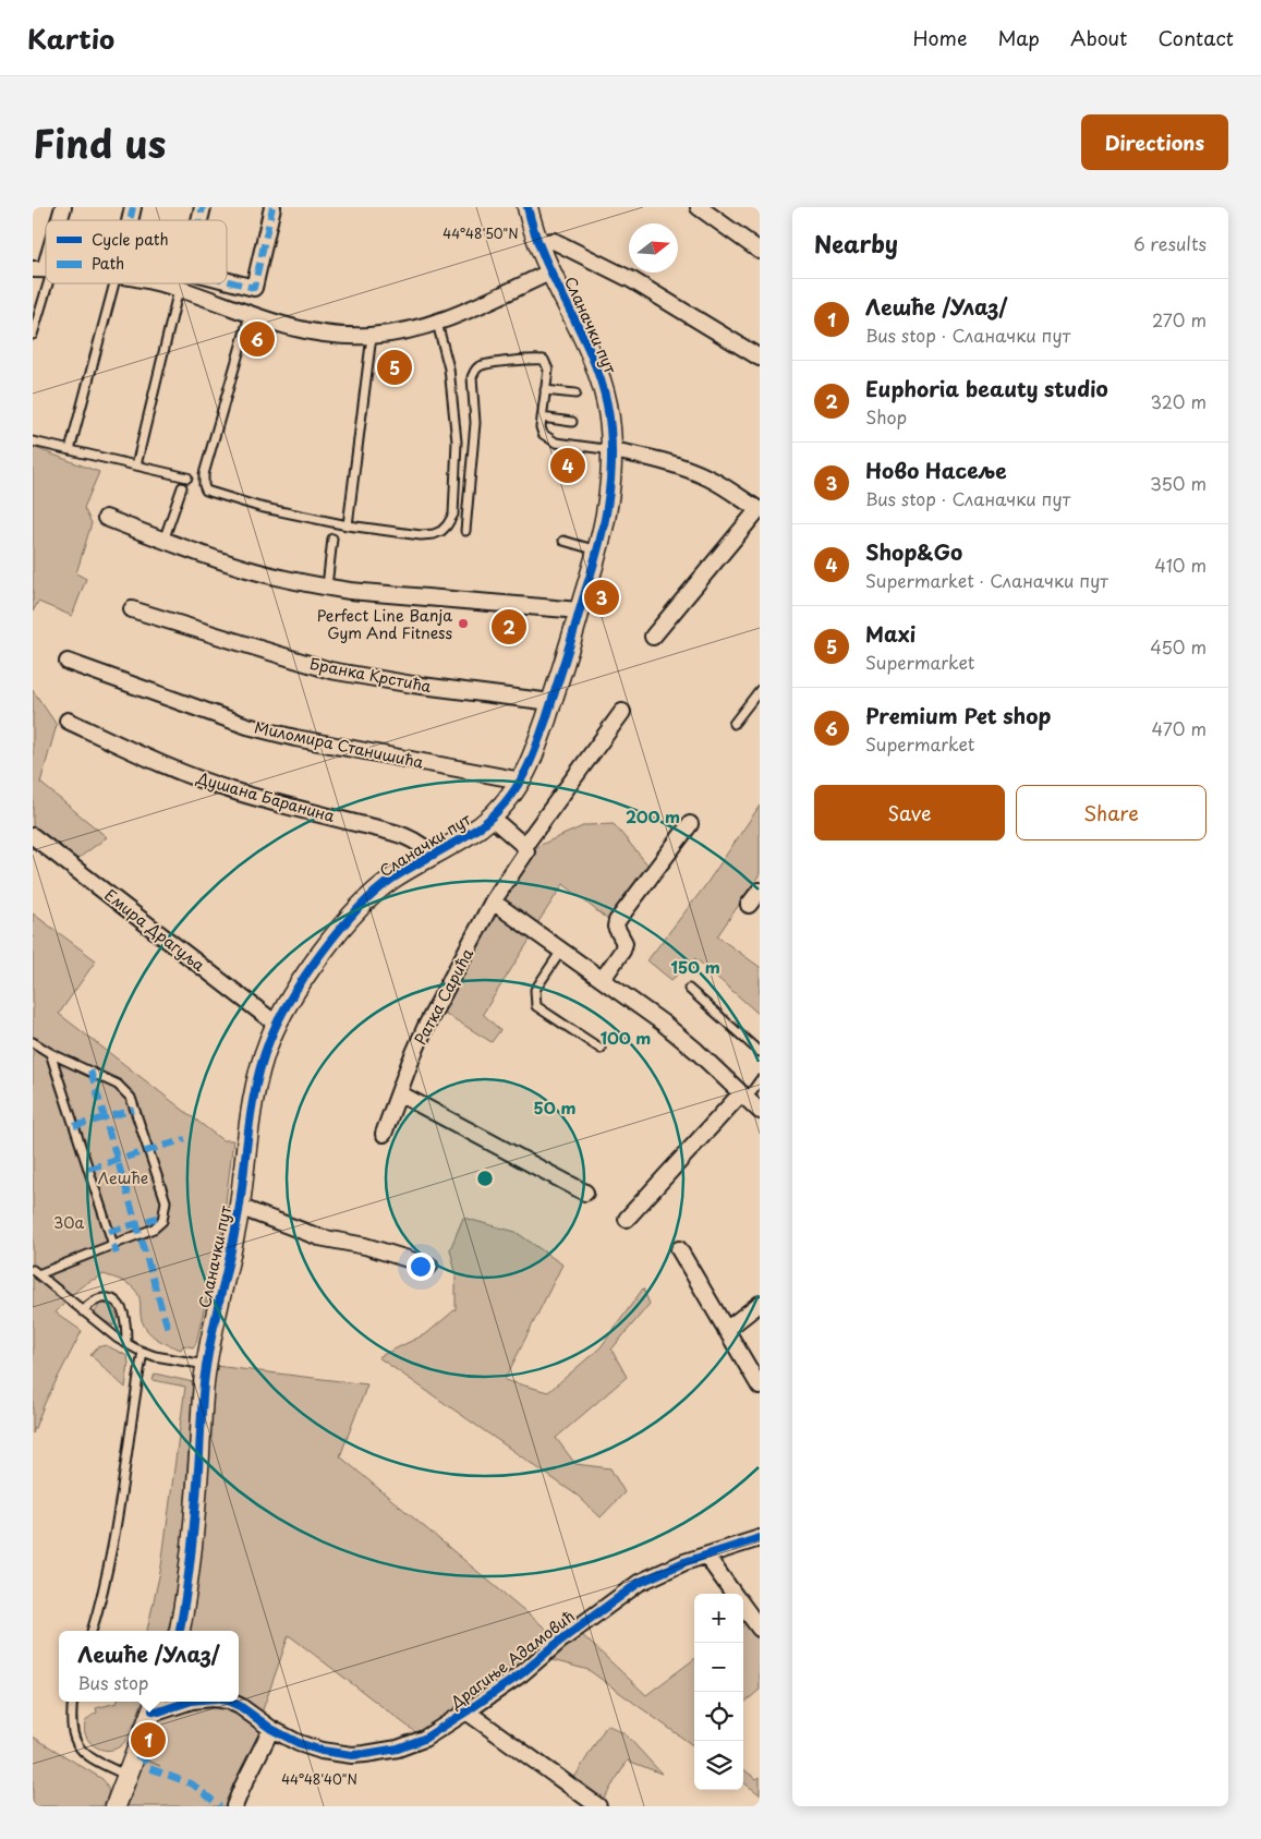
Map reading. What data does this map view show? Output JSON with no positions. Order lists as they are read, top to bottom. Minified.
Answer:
{"streets":{"street":["Сланачки пут","Бранка Крстића","Миломира Станишића","Душана Баранина","Емира Драгуља","Ратка Сарића","Драгиње Адамовић"]},"crossings":[["Сланачки пут","Бранка Крстића"],["Сланачки пут","Миломира Станишића"],["Сланачки пут","Душана Баранина"],["Сланачки пут","Емира Драгуља"]],"parks":["Лешће","30a"],"places":["Perfect Line Banja Gym And Fitness"],"legend":["Cycle path","Path"],"north":"right","page":{"header":"Kartio","nav":["Home","Map","About","Contact"],"title":"Find us","buttons":["Directions",["Save","Share"]],"heading":["Nearby","6 results"],"list":[{"mark":"1","name":"Лешће /Улаз/","note":"Bus stop · Сланачки пут","value":"270 m"},{"mark":"2","name":"Euphoria beauty studio","note":"Shop","value":"320 m"},{"mark":"3","name":"Ново Насеље","note":"Bus stop · Сланачки пут","value":"350 m"},{"mark":"4","name":"Shop&Go","note":"Supermarket · Сланачки пут","value":"410 m"},{"mark":"5","name":"Maxi","note":"Supermarket","value":"450 m"},{"mark":"6","name":"Premium Pet shop","note":"Supermarket","value":"470 m"}],"pins":["6","5","4","3","2","1"],"map_buttons":["+","−"],"popup":["Лешће /Улаз/","Bus stop"]},"coordinates":["44°48'50\"N","44°48'40\"N"],"rings":["200 m","150 m","100 m","50 m"]}
